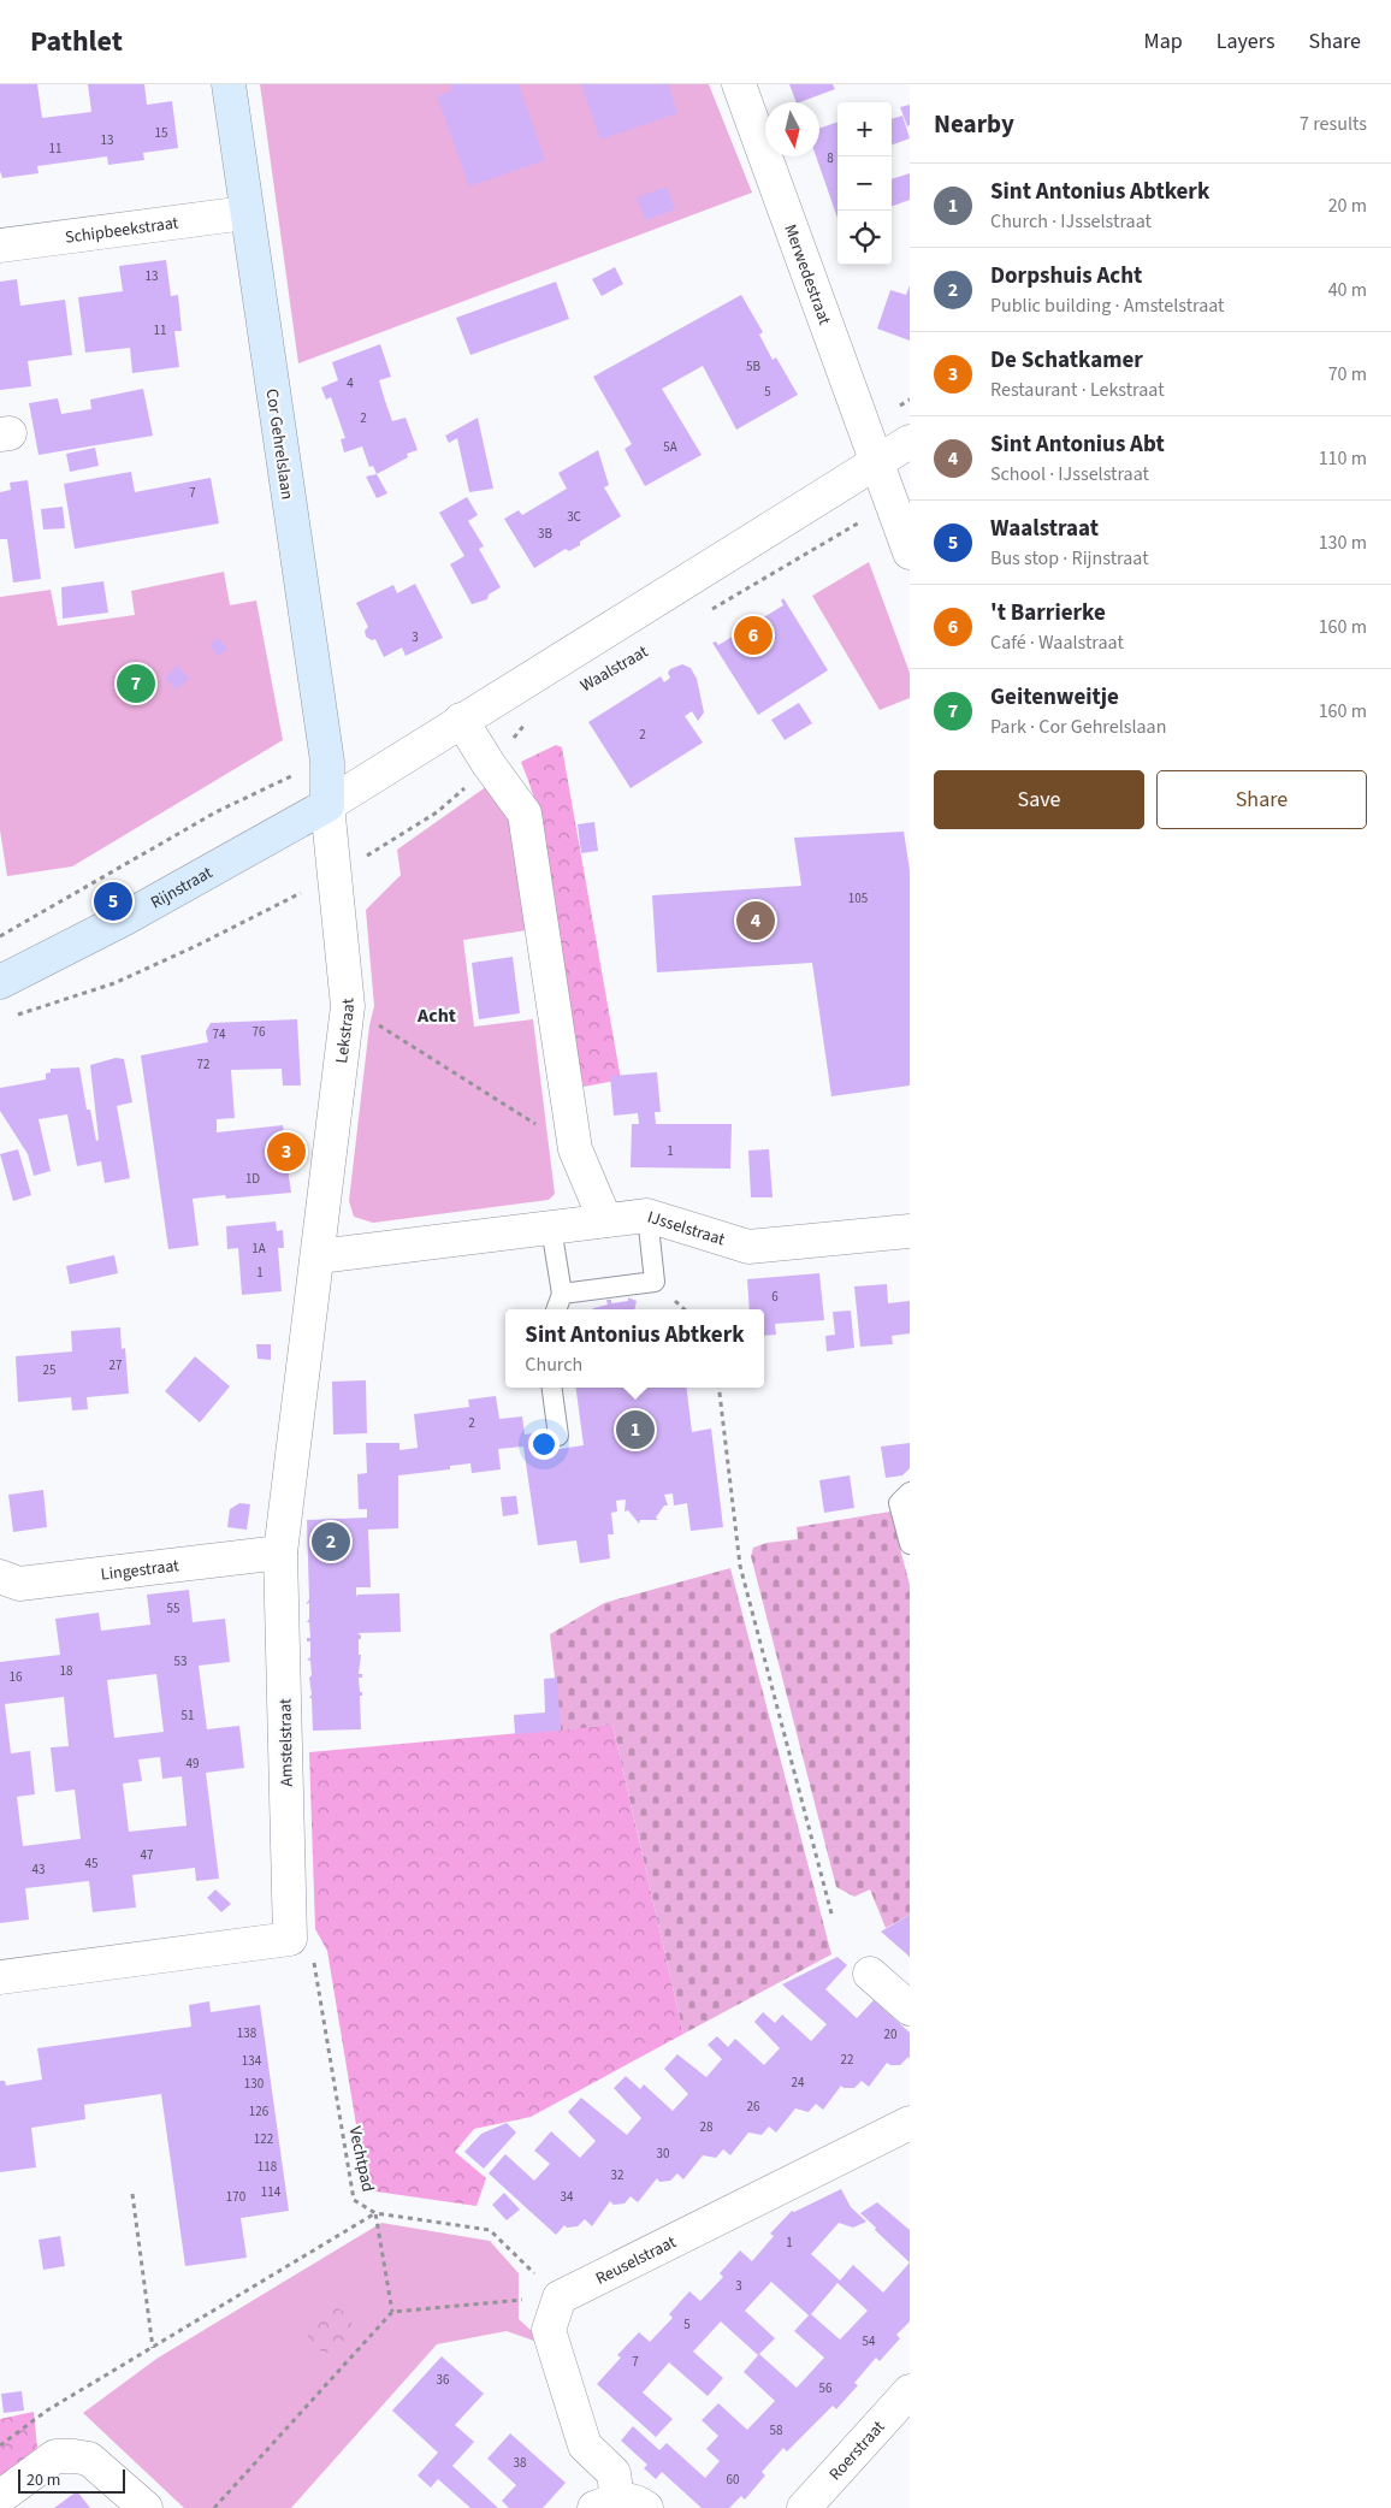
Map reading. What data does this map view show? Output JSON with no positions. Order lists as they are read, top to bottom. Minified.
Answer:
{"streets":{"street":["Schipbeekstraat","Merwedestraat","Cor Gehrelslaan","Waalstraat","Rijnstraat","Lekstraat","IJsselstraat","Lingestraat","Amstelstraat","Reuselstraat","Roerstraat"],"path":["Vechtpad"]},"crossings":[["Schipbeekstraat","Cor Gehrelslaan"],["Merwedestraat","Waalstraat"],["Cor Gehrelslaan","Waalstraat"],["Cor Gehrelslaan","Rijnstraat"],["Cor Gehrelslaan","Lekstraat"],["Waalstraat","Rijnstraat"],["Waalstraat","Lekstraat"],["Rijnstraat","Lekstraat"],["Lekstraat","IJsselstraat"],["Lekstraat","Amstelstraat"],["IJsselstraat","Amstelstraat"],["Lingestraat","Amstelstraat"],["Amstelstraat","Vechtpad"],["Vechtpad","Reuselstraat"]],"districts":["Acht"],"house_numbers":["15","13","11","8","13","11","5B","4","5","2","5A","7","3C","3B","3","2","105","76","74","72","1","1D","1A","1","6","27","25","2","55","53","18","16","51","49","47","45","43","138","20","22","134","24","130","26","126","28","122","30","118","32","114","170","34","1","3","5","54","7","36","56","58","38","60"],"scale_bar":"20 m","north":"bottom","page":{"header":"Pathlet","nav":["Map","Layers","Share"],"heading":["Nearby","7 results"],"map_buttons":["+","−"],"list":[{"mark":"1","name":"Sint Antonius Abtkerk","note":"Church · IJsselstraat","value":"20 m"},{"mark":"2","name":"Dorpshuis Acht","note":"Public building · Amstelstraat","value":"40 m"},{"mark":"3","name":"De Schatkamer","note":"Restaurant · Lekstraat","value":"70 m"},{"mark":"4","name":"Sint Antonius Abt","note":"School · IJsselstraat","value":"110 m"},{"mark":"5","name":"Waalstraat","note":"Bus stop · Rijnstraat","value":"130 m"},{"mark":"6","name":"'t Barrierke","note":"Café · Waalstraat","value":"160 m"},{"mark":"7","name":"Geitenweitje","note":"Park · Cor Gehrelslaan","value":"160 m"}],"pins":["6","7","5","4","3","1","2"],"buttons":["Save","Share"],"popup":["Sint Antonius Abtkerk","Church"],"scale":"20 m"}}
